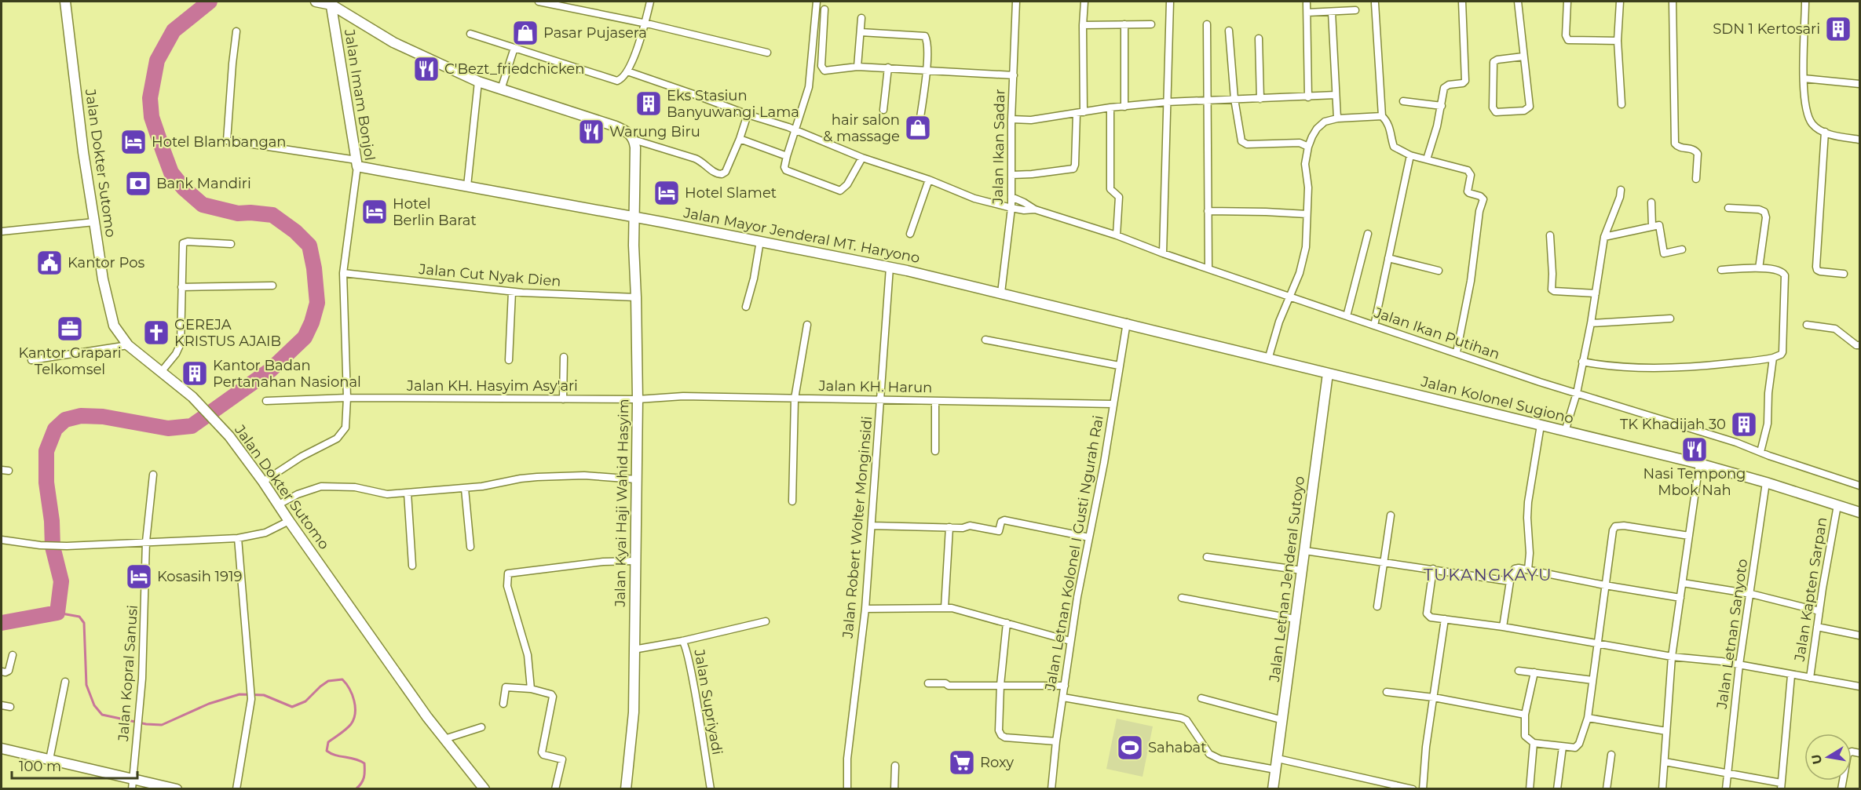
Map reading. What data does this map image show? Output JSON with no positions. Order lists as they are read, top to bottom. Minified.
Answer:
{"streets":{"main road":["Jalan Imam Bonjol","Jalan Dokter Sutomo","Jalan Mayor Jenderal MT. Haryono","Jalan Kolonel Sugiono","Jalan Kyai Haji Wahid Hasyim","Jalan Letnan Jenderal Sutoyo"],"street":["Jalan Ikan Sadar","Jalan Cut Nyak Dien","Jalan Ikan Putihan","Jalan KH. Hasyim Asy'ari","Jalan KH. Harun","Jalan Robert Wolter Monginsidi","Jalan Letnan Kolonel I Gusti Ngurah Rai","Jalan Kapten Sarpan","Jalan Letnan Sanyoto","Jalan Kopral Sanusi","Jalan Supriyadi"]},"crossings":[["Jalan Imam Bonjol","Jalan Dokter Sutomo"],["Jalan Imam Bonjol","Jalan Mayor Jenderal MT. Haryono"],["Jalan Imam Bonjol","Jalan Cut Nyak Dien"],["Jalan Imam Bonjol","Jalan KH. Hasyim Asy'ari"],["Jalan Ikan Sadar","Jalan Mayor Jenderal MT. Haryono"],["Jalan Mayor Jenderal MT. Haryono","Jalan Kolonel Sugiono"],["Jalan Mayor Jenderal MT. Haryono","Jalan Kyai Haji Wahid Hasyim"],["Jalan Mayor Jenderal MT. Haryono","Jalan Robert Wolter Monginsidi"],["Jalan Mayor Jenderal MT. Haryono","Jalan Letnan Kolonel I Gusti Ngurah Rai"],["Jalan Cut Nyak Dien","Jalan Kyai Haji Wahid Hasyim"],["Jalan KH. Hasyim Asy'ari","Jalan KH. Harun"],["Jalan KH. Hasyim Asy'ari","Jalan Kyai Haji Wahid Hasyim"],["Jalan KH. Harun","Jalan Kyai Haji Wahid Hasyim"],["Jalan KH. Harun","Jalan Robert Wolter Monginsidi"],["Jalan KH. Harun","Jalan Letnan Kolonel I Gusti Ngurah Rai"],["Jalan Kolonel Sugiono","Jalan Letnan Kolonel I Gusti Ngurah Rai"],["Jalan Kolonel Sugiono","Jalan Letnan Jenderal Sutoyo"],["Jalan Kolonel Sugiono","Jalan Kapten Sarpan"],["Jalan Kolonel Sugiono","Jalan Letnan Sanyoto"],["Jalan Kyai Haji Wahid Hasyim","Jalan Supriyadi"]],"districts":["TUKANGKAYU"],"places":{"building":["SDN 1 Kertosari","Eks Stasiun Banyuwangi Lama","Kantor Badan Pertanahan Nasional","TK Khadijah 30"],"shop":["Pasar Pujasera","hair salon & massage"],"restaurant":["C'Bezt_friedchicken","Warung Biru","Nasi Tempong Mbok Nah"],"hotel":["Hotel Blambangan","Hotel Slamet","Hotel Berlin Barat","Kosasih 1919"],"bank":["Bank Mandiri"],"public building":["Kantor Pos"],"office":["Kantor Grapari Telkomsel"],"church":["GEREJA KRISTUS AJAIB"],"sports":["Sahabat"],"supermarket":["Roxy"]},"scale_bar":"100 m","north":"left"}
